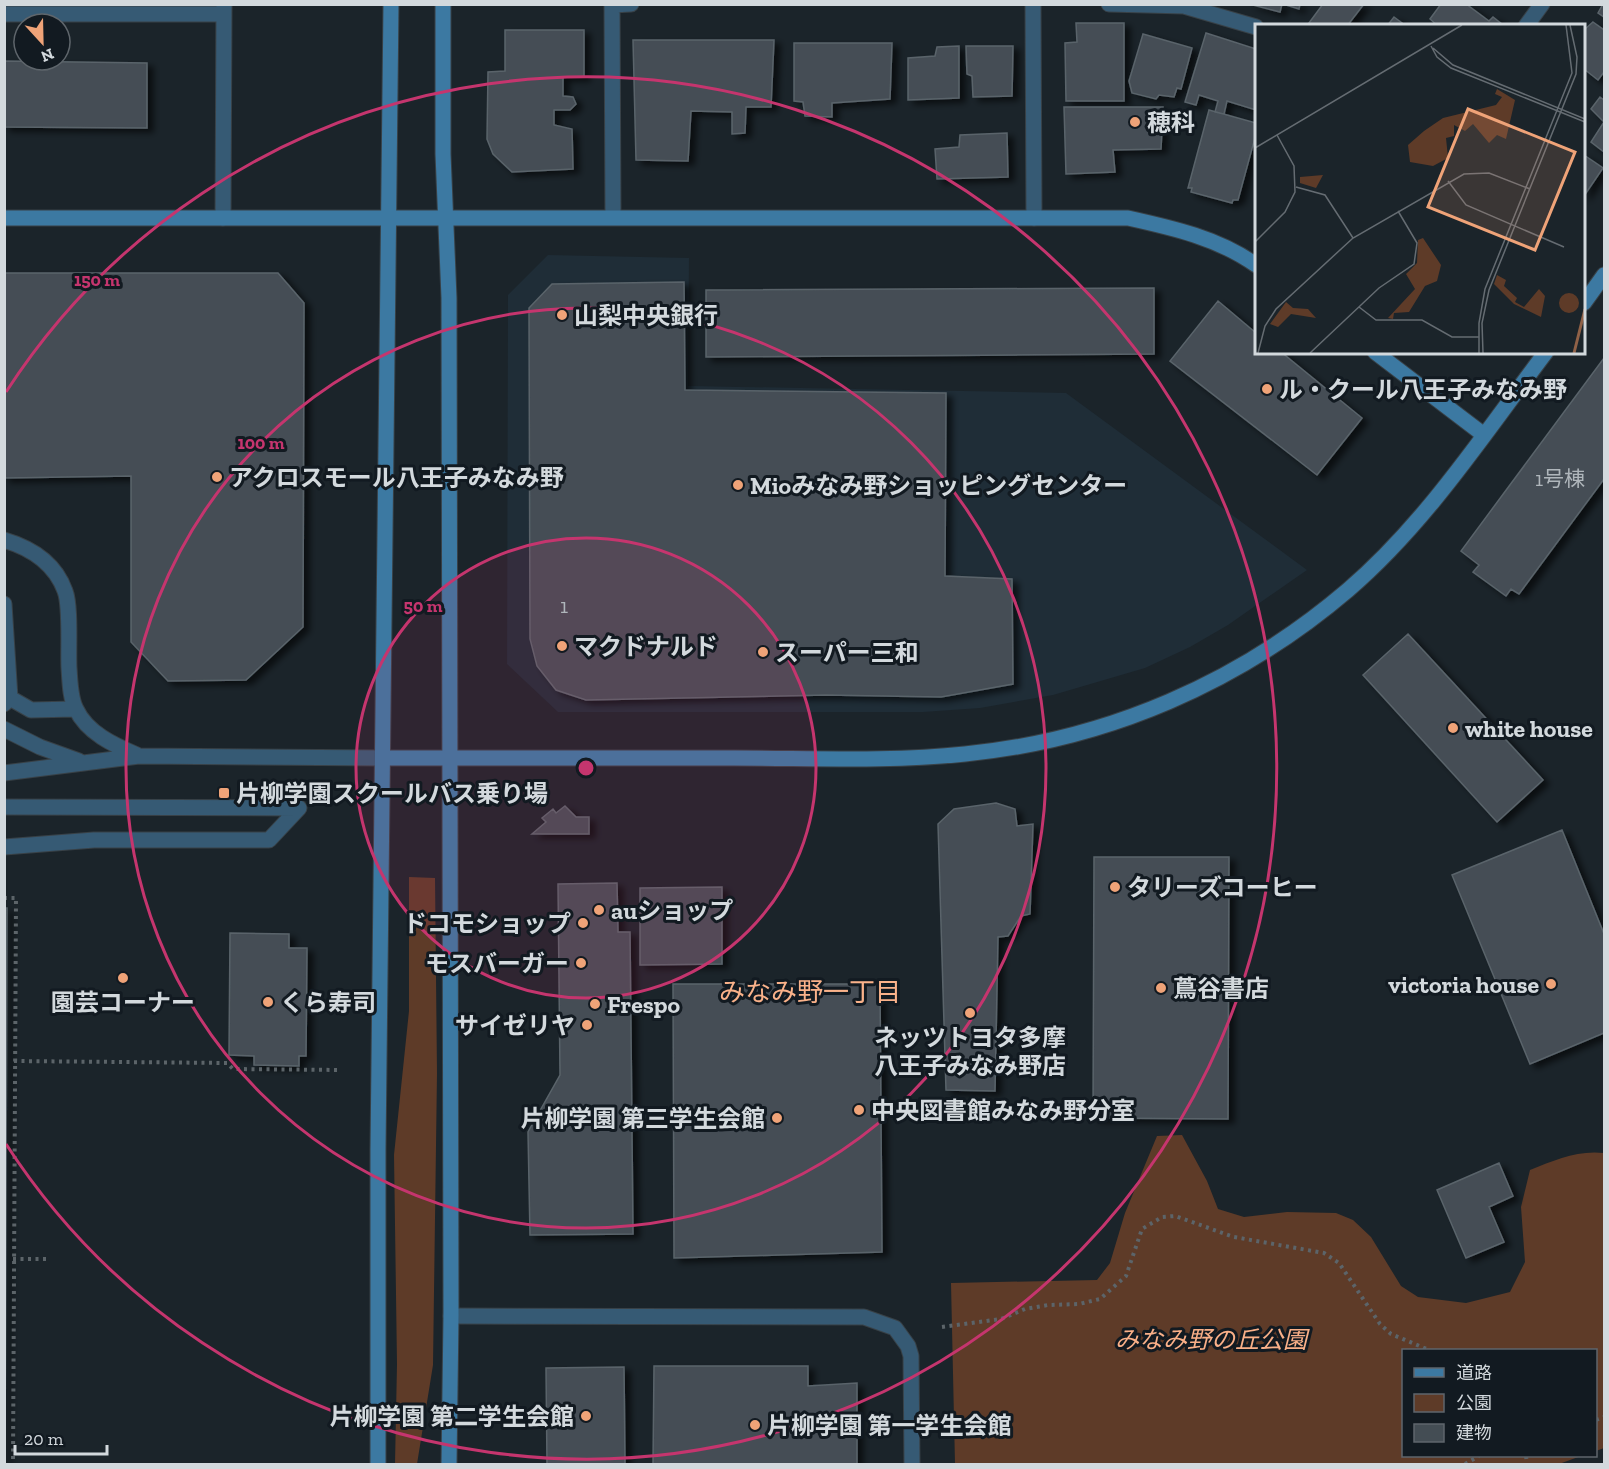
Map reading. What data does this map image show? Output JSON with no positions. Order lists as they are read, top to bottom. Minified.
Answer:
{"districts":["みなみ野一丁目"],"parks":["みなみ野の丘公園"],"places":{"other":["穂科","山梨中央銀行","ル・クール八王子みなみ野","アクロスモール八王子みなみ野","Mioみなみ野ショッピングセンター","マクドナルド","スーパー三和","white house","タリーズコーヒー","auショップ","ドコモショップ","モスバーガー","園芸コーナー","victoria house","蔦谷書店","くら寿司","Frespo","ネッツトヨタ多摩 八王子みなみ野店","サイゼリヤ","中央図書館みなみ野分室","片柳学園 第三学生会館","片柳学園 第二学生会館","片柳学園 第一学生会館"],"transit":["片柳学園スクールバス乗り場"]},"house_numbers":["1号棟","1"],"legend":["道路","公園","建物"],"scale_bar":"20 m","north":"bottom","rings":["150 m","100 m","50 m"]}
